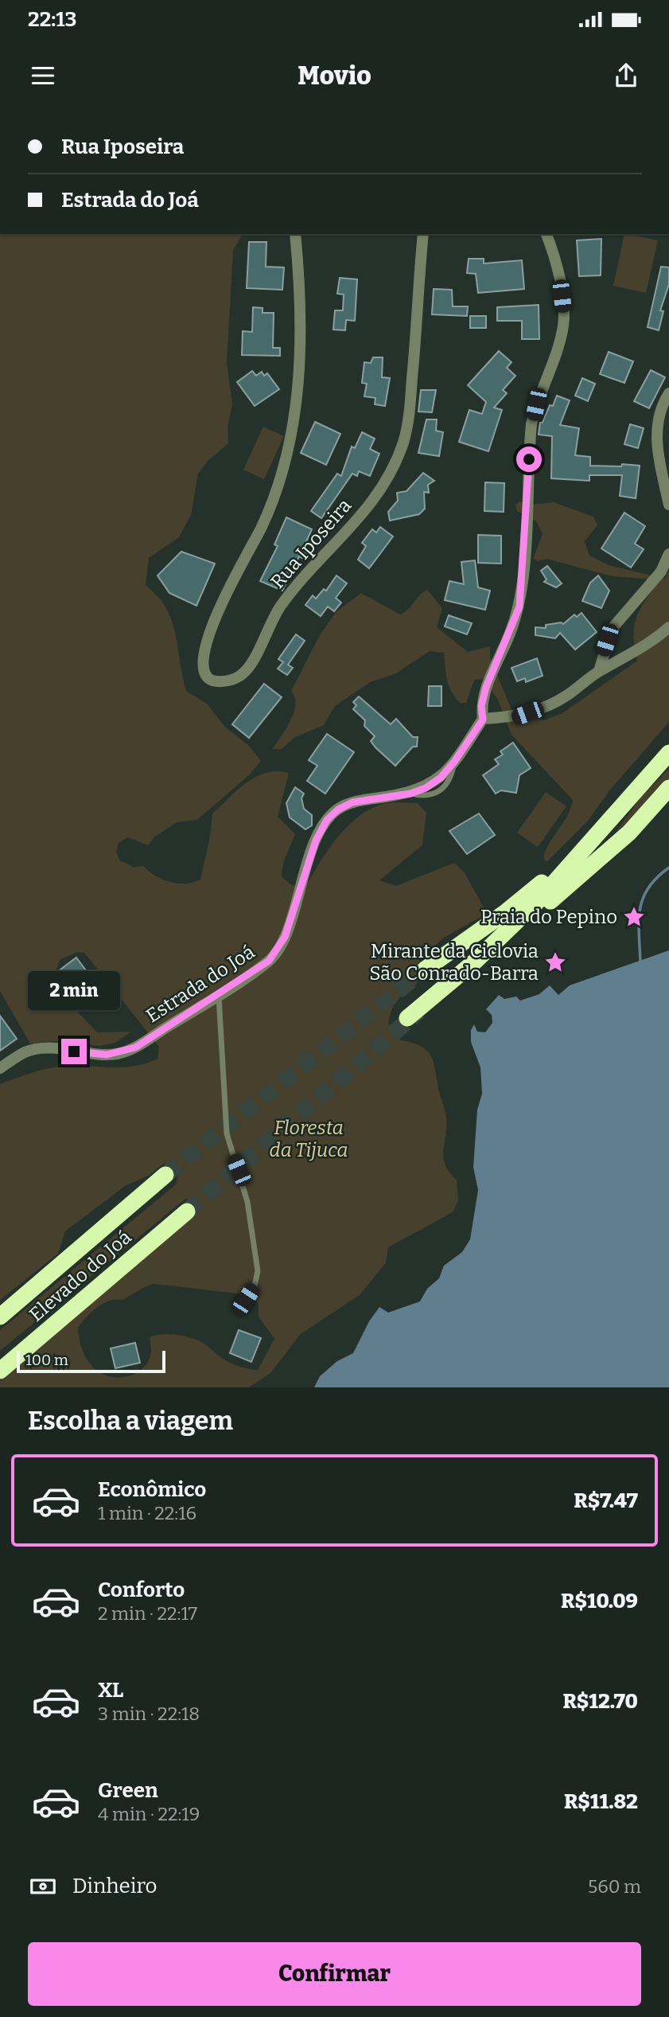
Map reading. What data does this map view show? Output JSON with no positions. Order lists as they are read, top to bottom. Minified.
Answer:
{"streets":{"highway":["Elevado do Joá"],"street":["Rua Iposeira","Estrada do Joá"]},"parks":["Floresta da Tijuca"],"places":{"place":["Praia do Pepino","Mirante da Ciclovia São Conrado-Barra"]},"scale_bar":"100 m","page":{"status":"22:13","header":"Movio","banner":["Rua Iposeira","Estrada do Joá"],"bubble":"2 min","scale":"100 m","heading":"Escolha a viagem","list":[{"name":"Econômico","note":"1 min · 22:16","value":"R$7.47"},{"name":"Conforto","note":"2 min · 22:17","value":"R$10.09"},{"name":"XL","note":"3 min · 22:18","value":"R$12.70"},{"name":"Green","note":"4 min · 22:19","value":"R$11.82"}],"pay":["Dinheiro","560 m"],"buttons":"Confirmar"}}
